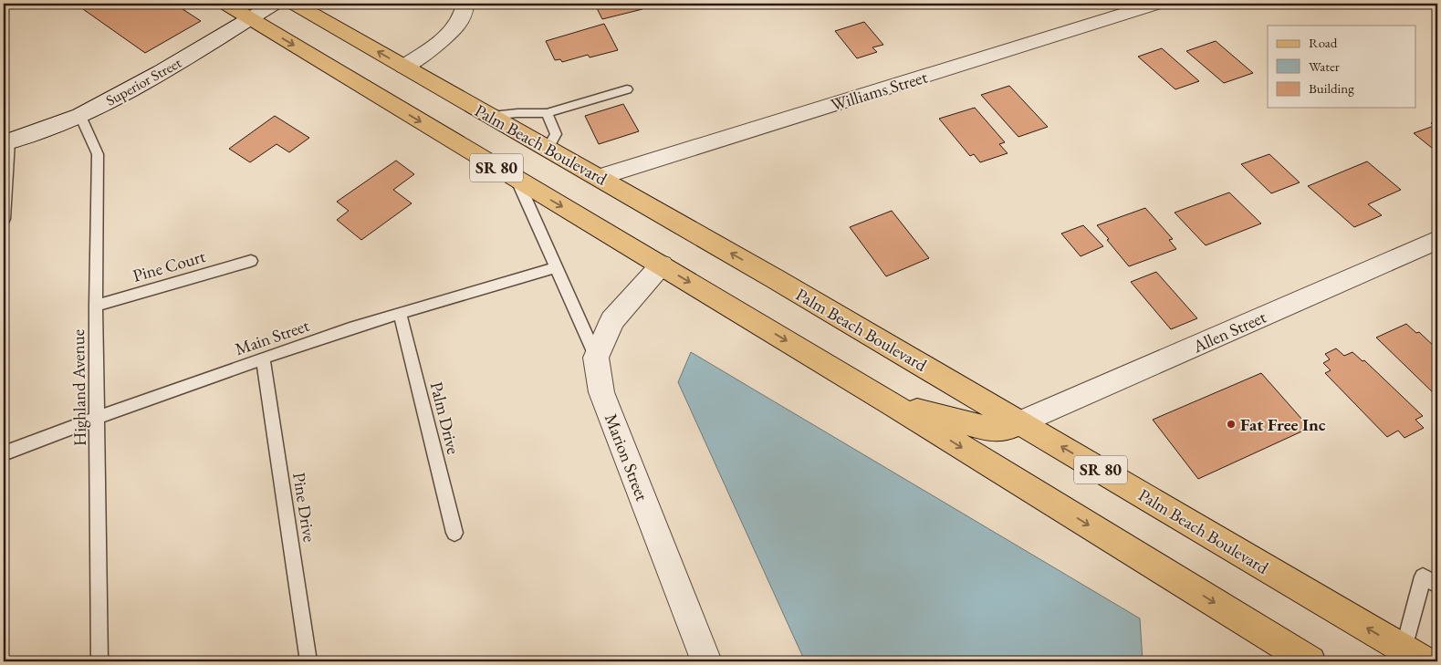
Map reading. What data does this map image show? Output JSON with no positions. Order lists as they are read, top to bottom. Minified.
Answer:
{"streets":{"main road":["Palm Beach Boulevard","SR 80"],"street":["Superior Street","Williams Street","Allen Street","Marion Street"],"lane":["Pine Court","Main Street","Highland Avenue","Palm Drive","Pine Drive"]},"crossings":[["Superior Street","SR 80"],["Superior Street","Highland Avenue"],["Williams Street","Palm Beach Boulevard"],["Palm Beach Boulevard","Allen Street"],["Pine Court","Highland Avenue"],["Main Street","Highland Avenue"],["Main Street","Palm Drive"],["Main Street","Pine Drive"]],"places":["Fat Free Inc"],"legend":["Road","Water","Building"]}
